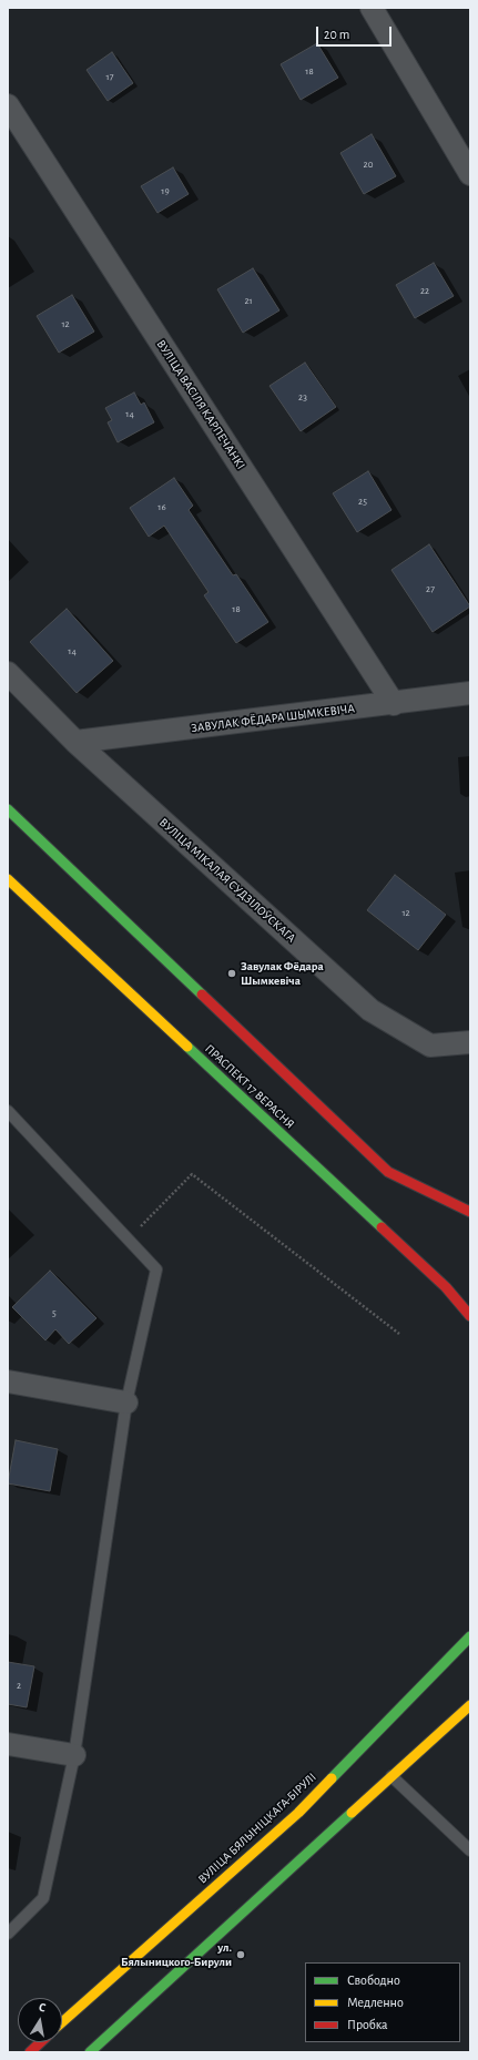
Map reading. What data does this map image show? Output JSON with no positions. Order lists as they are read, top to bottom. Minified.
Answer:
{"streets":{"main road":["ПРАСПЕКТ 17 ВЕРАСНЯ","ВУЛІЦА БЯЛЫНІЦКАГА-БІРУЛІ"],"street":["ВУЛІЦА ВАСІЛЯ КАРПЕЧАНКІ","ЗАВУЛАК ФЁДАРА ШЫМКЕВІЧА","ВУЛІЦА МІКАЛАЯ СУДЗІЛОЎСКАГА"]},"crossings":[["ВУЛІЦА ВАСІЛЯ КАРПЕЧАНКІ","ЗАВУЛАК ФЁДАРА ШЫМКЕВІЧА"],["ЗАВУЛАК ФЁДАРА ШЫМКЕВІЧА","ВУЛІЦА МІКАЛАЯ СУДЗІЛОЎСКАГА"]],"places":["Завулак Фёдара Шымкевіча","ул. Бялыницкого-Бирули"],"house_numbers":["18","17","20","19","22","21","12","23","14","25","16","27","18","14","12","5","2"],"legend":["Свободно","Медленно","Пробка"],"scale_bar":"20 m","north":"top"}
